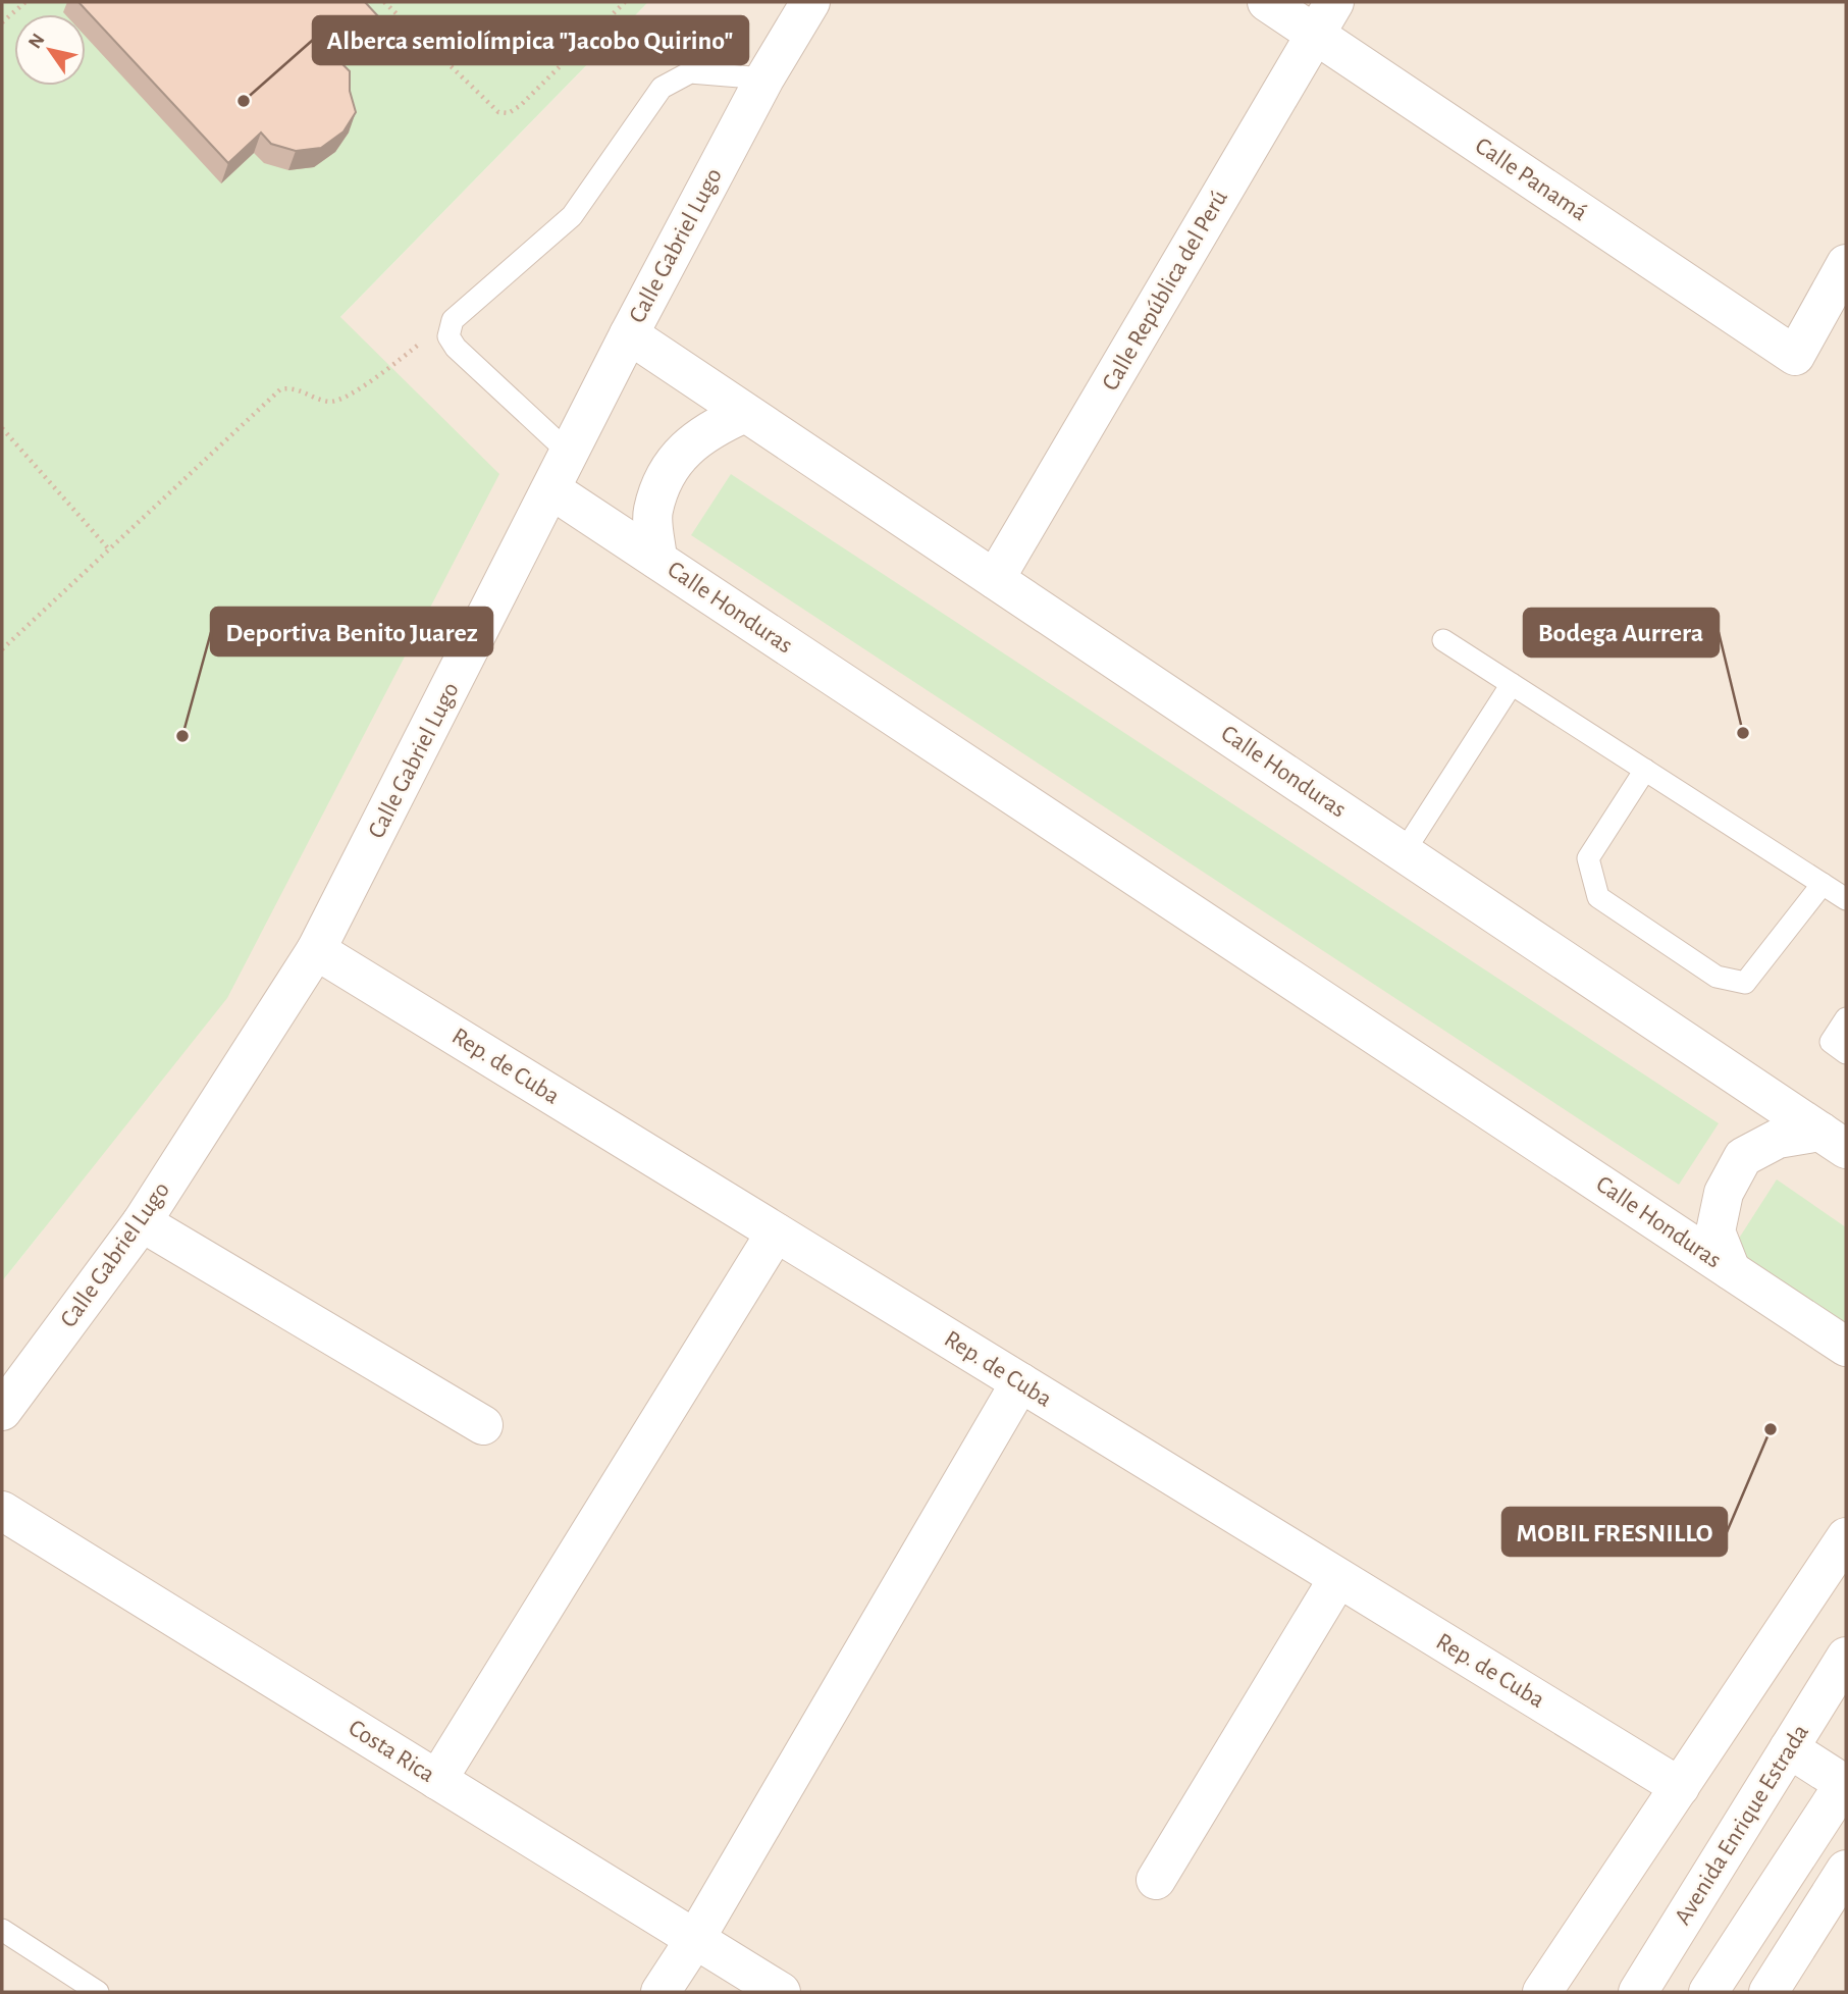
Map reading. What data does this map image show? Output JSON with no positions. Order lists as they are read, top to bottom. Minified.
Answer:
{"streets":{"street":["Calle Panamá","Calle Gabriel Lugo","Calle República del Perú","Calle Honduras","Rep. de Cuba","Costa Rica","Avenida Enrique Estrada"]},"crossings":[["Calle Panamá","Calle República del Perú"],["Calle Gabriel Lugo","Calle Honduras"],["Calle Gabriel Lugo","Rep. de Cuba"],["Calle República del Perú","Calle Honduras"]],"places":["Alberca semiolímpica \"Jacobo Quirino\"","Bodega Aurrera","Deportiva Benito Juarez","MOBIL FRESNILLO"],"north":"top left"}
